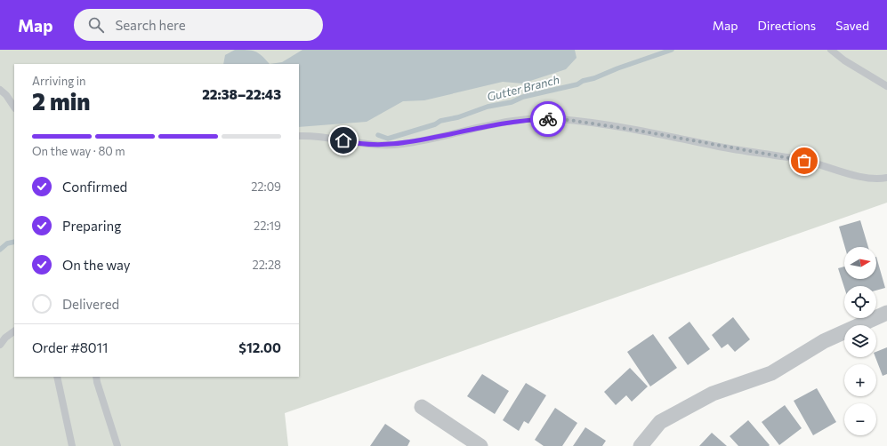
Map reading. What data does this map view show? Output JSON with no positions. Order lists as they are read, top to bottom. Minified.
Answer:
{"water":["Gutter Branch"],"north":"right","page":{"header":"Map","search":"Search here","nav":["Map","Directions","Saved"],"heading":["2 min","Arriving in","22:38–22:43"],"panel":["Order #8011","$12.00"],"bar":"On the way · 80 m","list":[["Confirmed","22:09"],["Preparing","22:19"],["On the way","22:28"],"Delivered"],"map_buttons":["+","−"]}}
